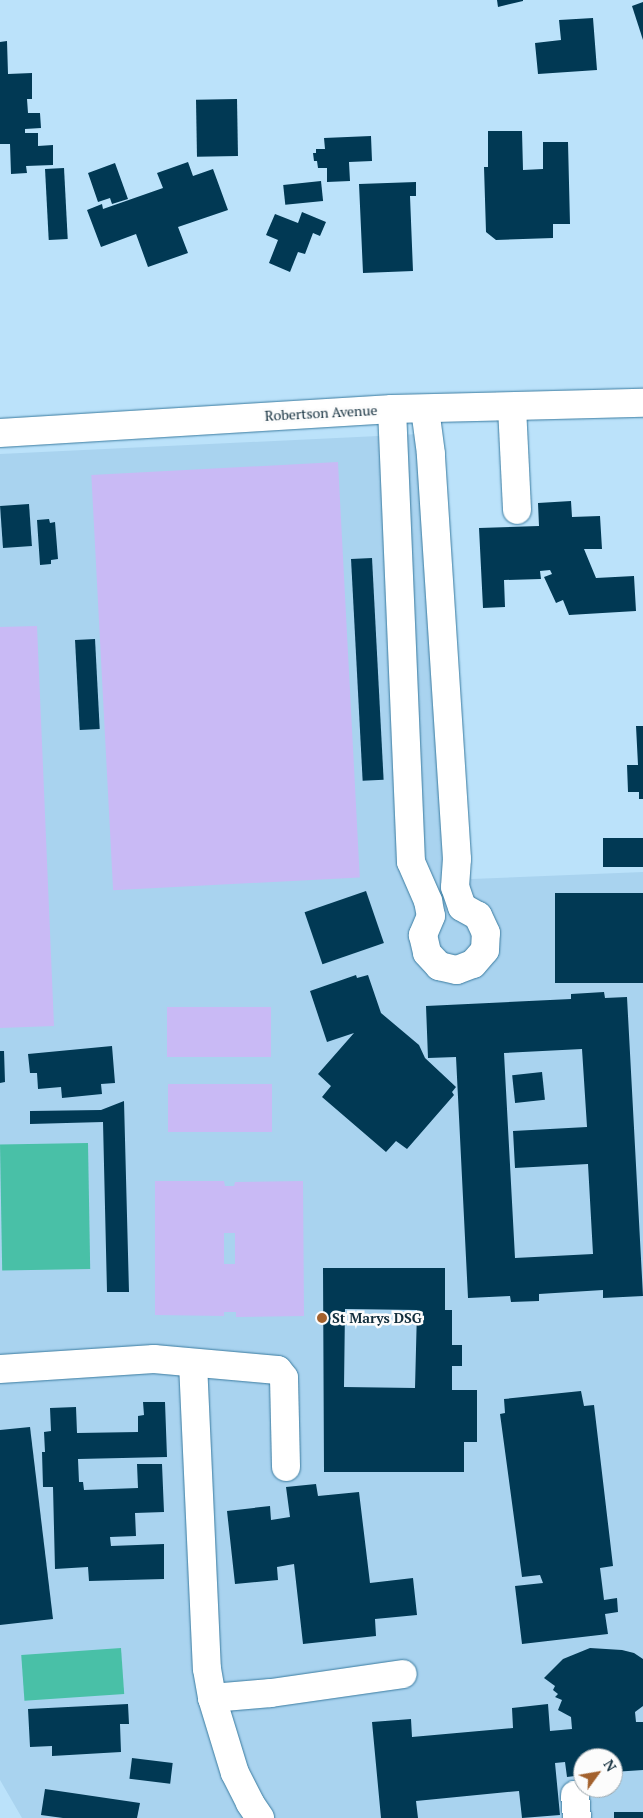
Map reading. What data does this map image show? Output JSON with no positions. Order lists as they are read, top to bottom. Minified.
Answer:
{"streets":{"street":["Robertson Avenue"]},"places":["St Marys DSG"],"north":"top right"}
